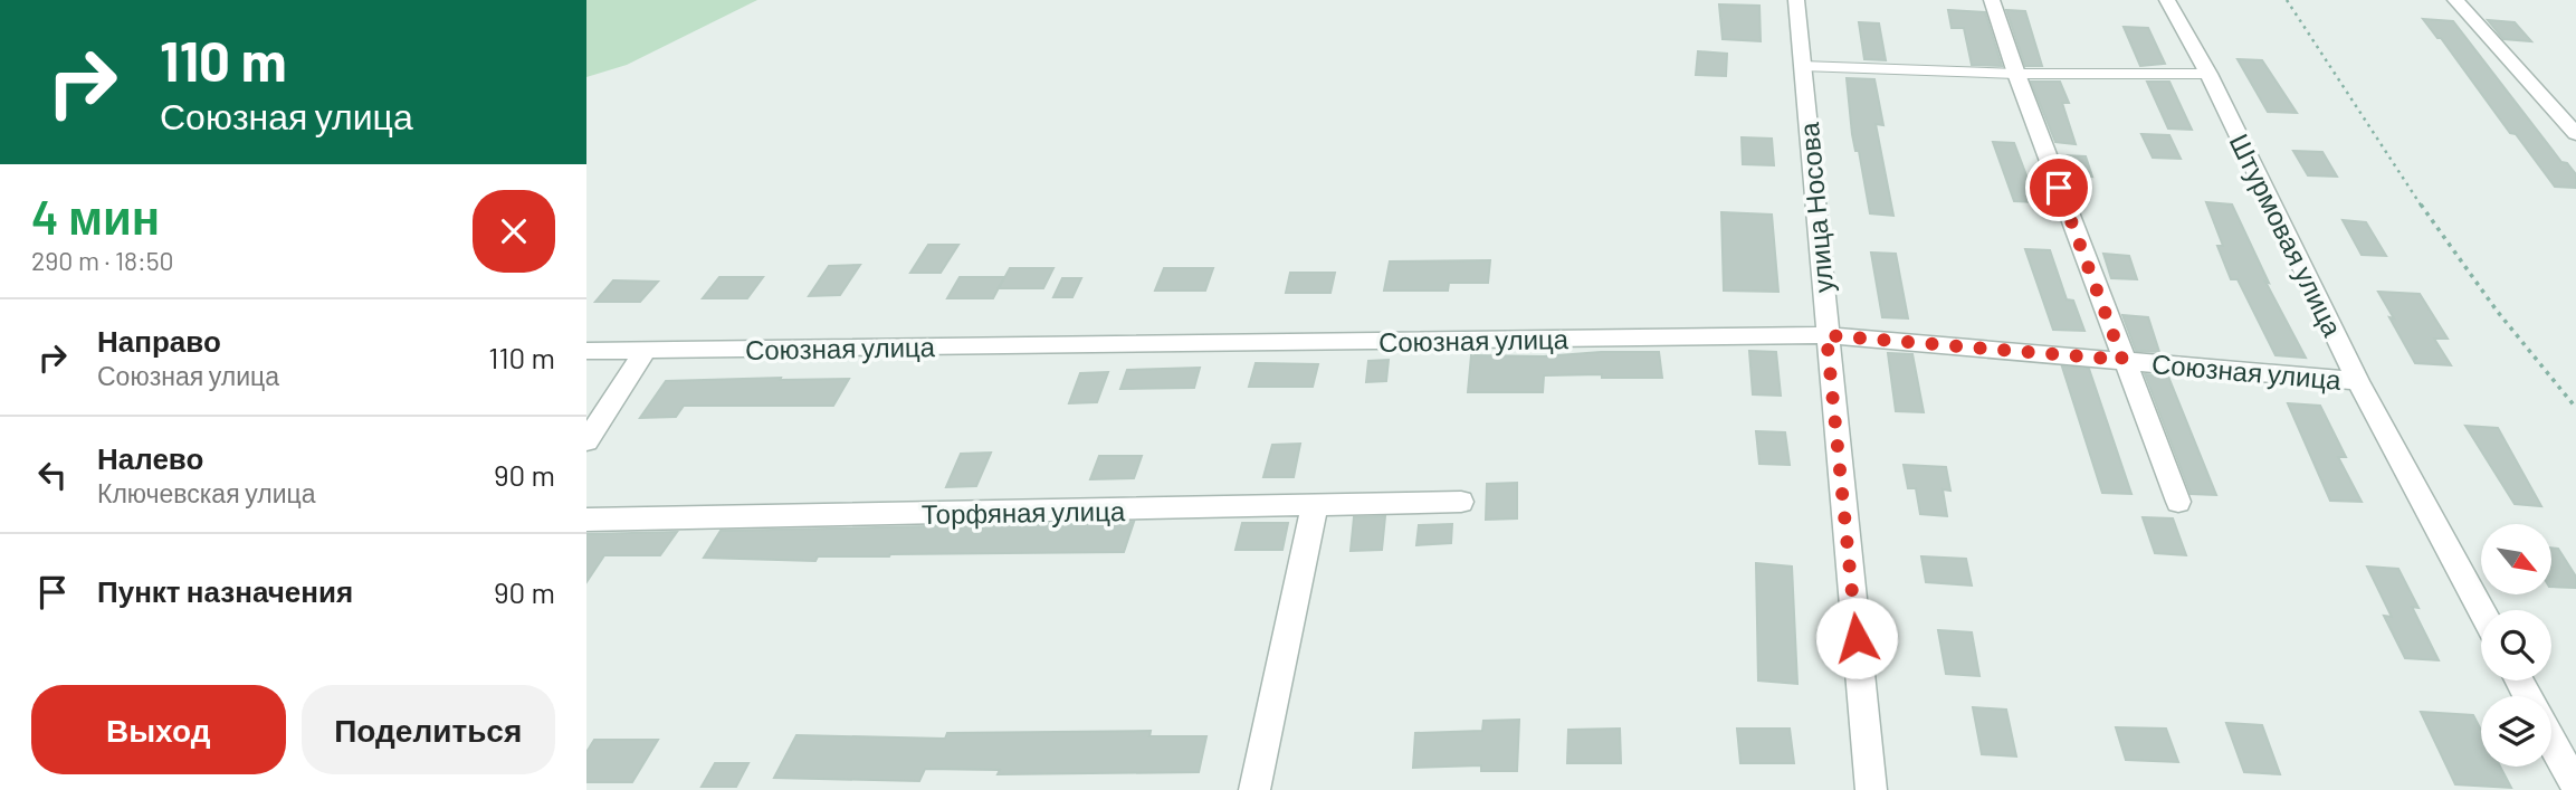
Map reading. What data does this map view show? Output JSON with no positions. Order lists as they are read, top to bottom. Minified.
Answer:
{"streets":{"street":["улица Носова","Штурмовая улица","Союзная улица","Торфяная улица"]},"crossings":[["улица Носова","Союзная улица"],["Штурмовая улица","Союзная улица"]],"north":"bottom right","page":{"turn":["110 m","Союзная улица"],"heading":["4 мин","290 m · 18:50"],"list":[{"name":"Направо","note":"Союзная улица","value":"110 m"},{"name":"Налево","note":"Ключевская улица","value":"90 m"},{"name":"Пункт назначения","value":"90 m"}],"buttons":["Выход","Поделиться"]}}
